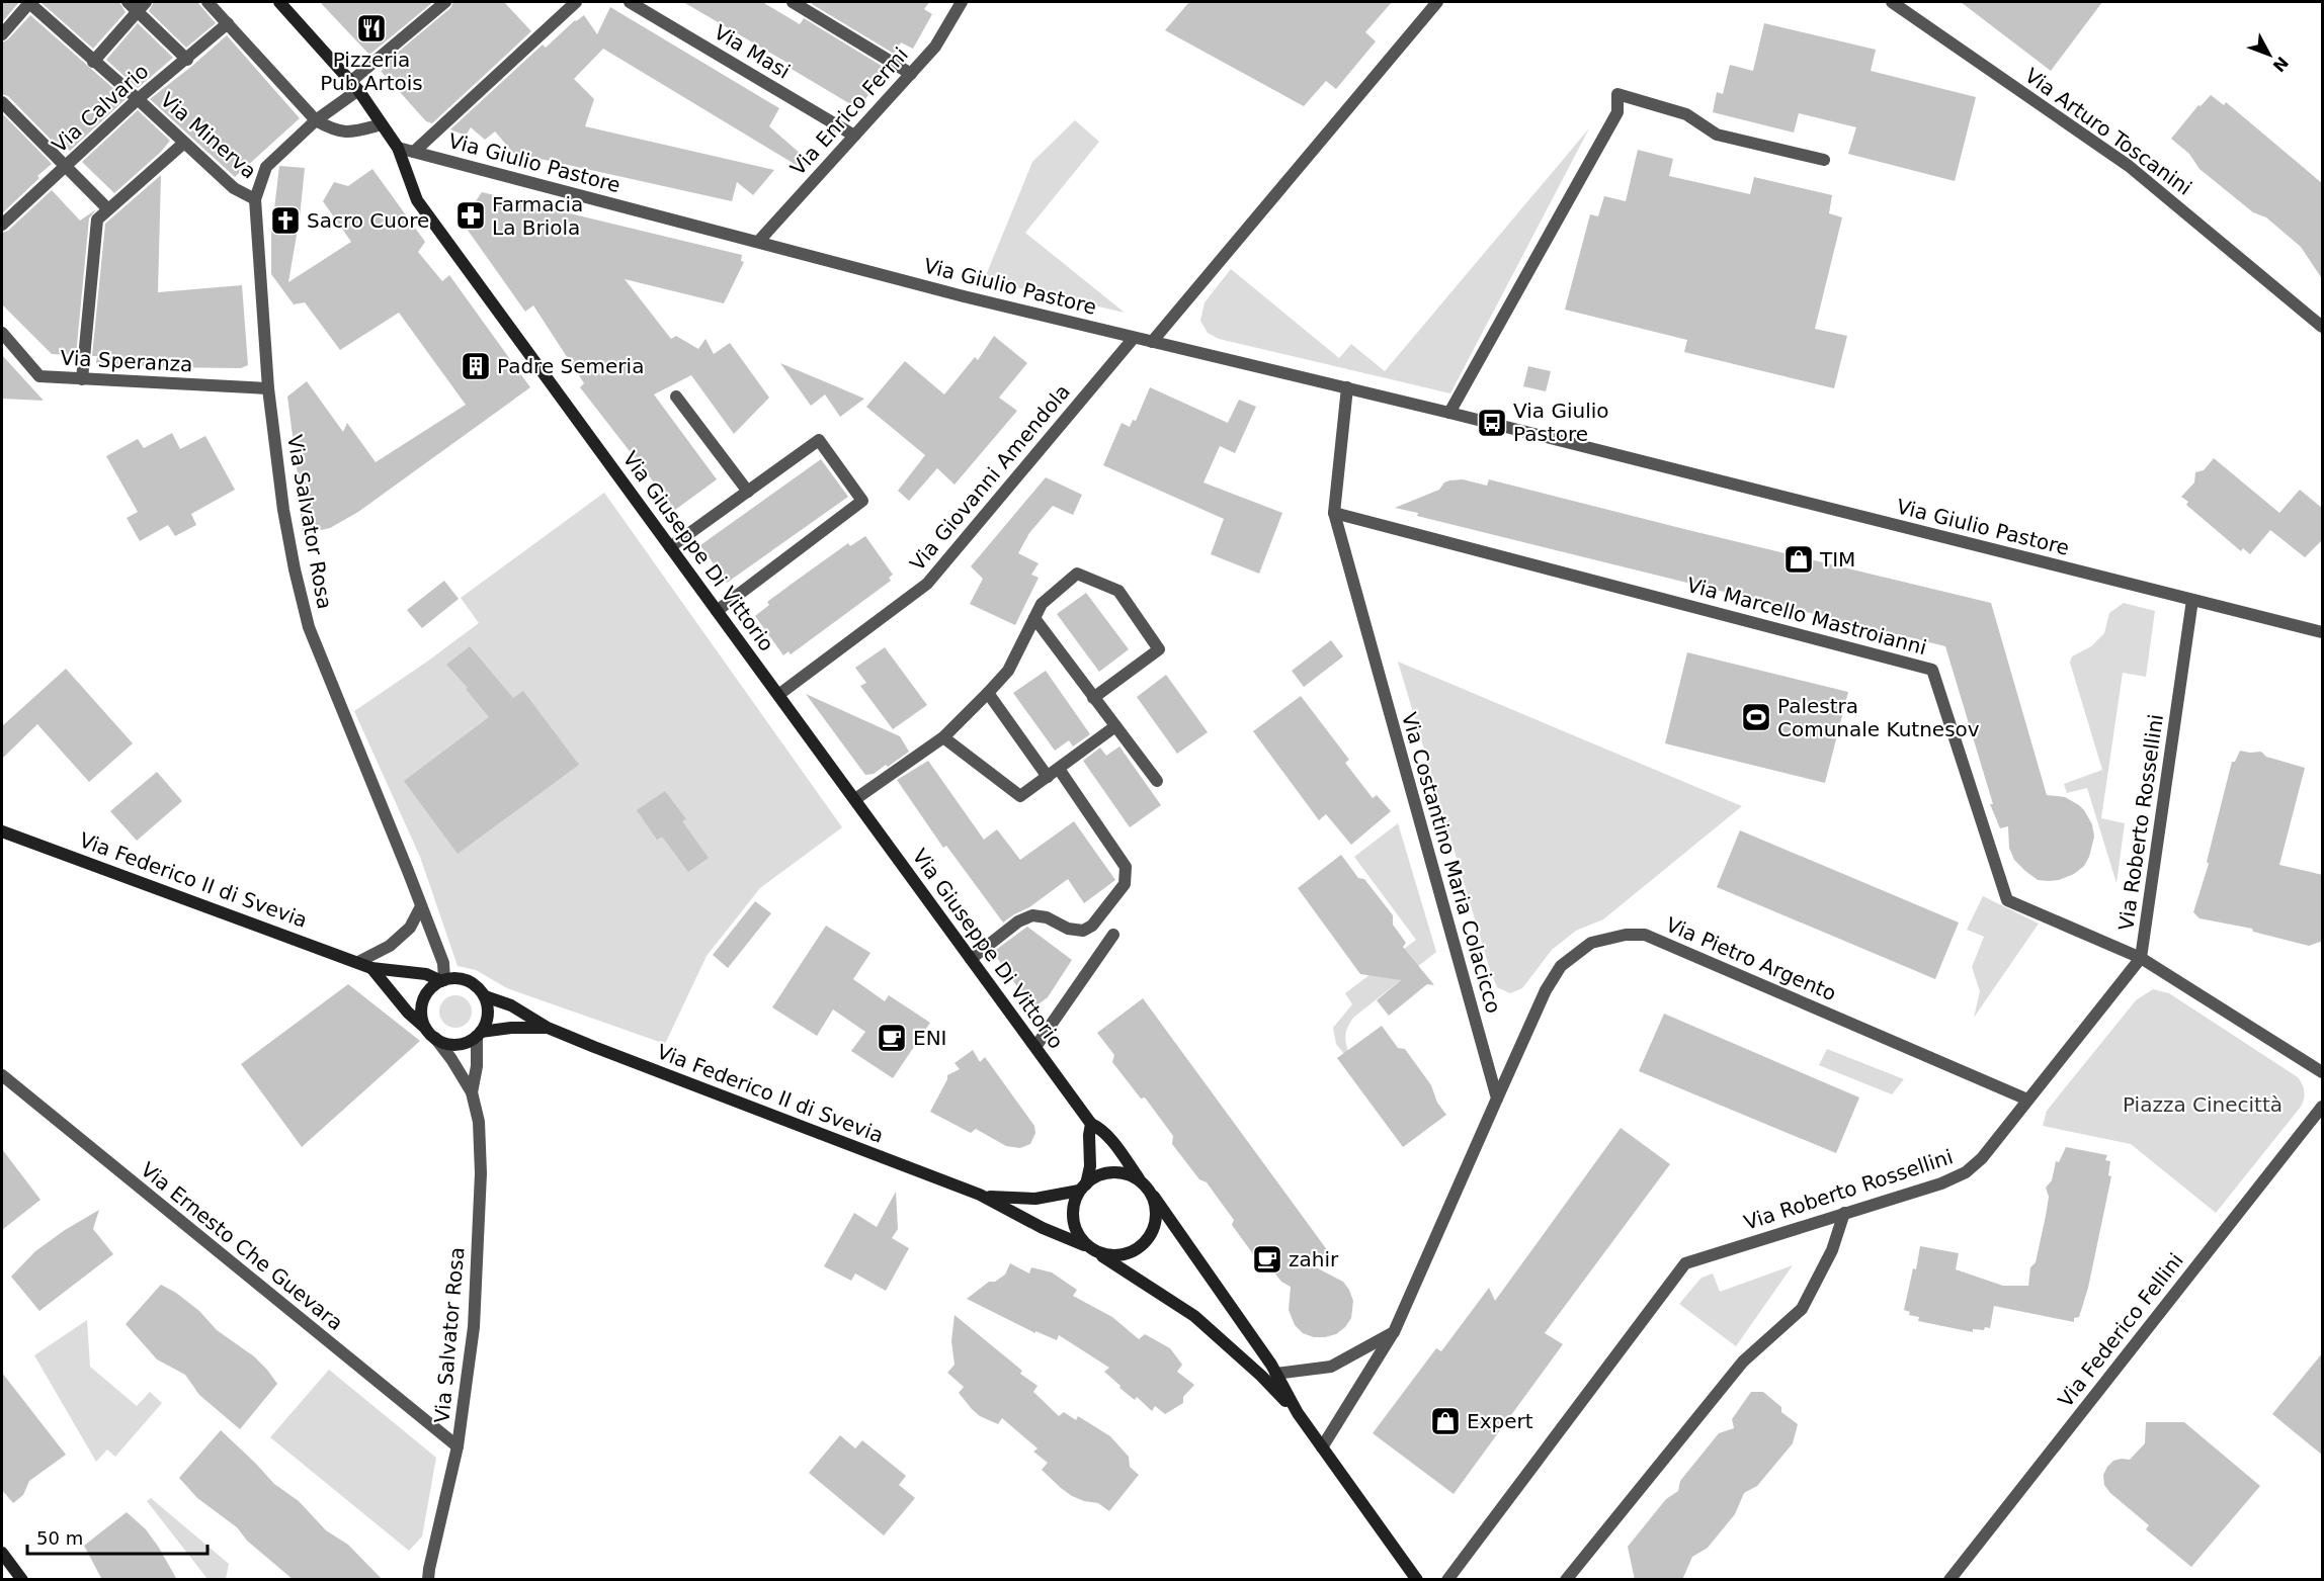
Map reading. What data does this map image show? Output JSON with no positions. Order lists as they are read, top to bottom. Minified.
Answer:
{"streets":{"main road":["Via Giuseppe Di Vittorio","Via Federico II di Svevia"],"street":["Via Masi","Via Calvario","Via Enrico Fermi","Via Arturo Toscanini","Via Minerva","Via Giulio Pastore","Via Speranza","Via Giovanni Amendola","Via Salvator Rosa","Via Marcello Mastroianni","Via Roberto Rossellini","Via Costantino Maria Colacicco","Via Pietro Argento","Via Ernesto Che Guevara","Via Federico Fellini"]},"crossings":[["Via Masi","Via Enrico Fermi"],["Via Calvario","Via Minerva"],["Via Enrico Fermi","Via Giulio Pastore"],["Via Minerva","Via Salvator Rosa"],["Via Giulio Pastore","Via Giovanni Amendola"],["Via Giulio Pastore","Via Giuseppe Di Vittorio"],["Via Giulio Pastore","Via Roberto Rossellini"],["Via Giulio Pastore","Via Costantino Maria Colacicco"],["Via Speranza","Via Salvator Rosa"],["Via Giovanni Amendola","Via Giuseppe Di Vittorio"],["Via Salvator Rosa","Via Giuseppe Di Vittorio"],["Via Salvator Rosa","Via Ernesto Che Guevara"],["Via Giuseppe Di Vittorio","Via Federico II di Svevia"],["Via Marcello Mastroianni","Via Roberto Rossellini"],["Via Marcello Mastroianni","Via Costantino Maria Colacicco"],["Via Roberto Rossellini","Via Pietro Argento"],["Via Costantino Maria Colacicco","Via Pietro Argento"]],"parks":["Piazza Cinecittà"],"places":{"restaurant":["Pizzeria Pub Artois"],"pharmacy":["Farmacia La Briola"],"church":["Sacro Cuore"],"building":["Padre Semeria"],"bus stop":["Via Giulio Pastore"],"shop":["TIM","Expert"],"sports":["Palestra Comunale Kutnesov"],"cafe":["ENI","zahir"]},"scale_bar":"50 m","north":"bottom right"}
